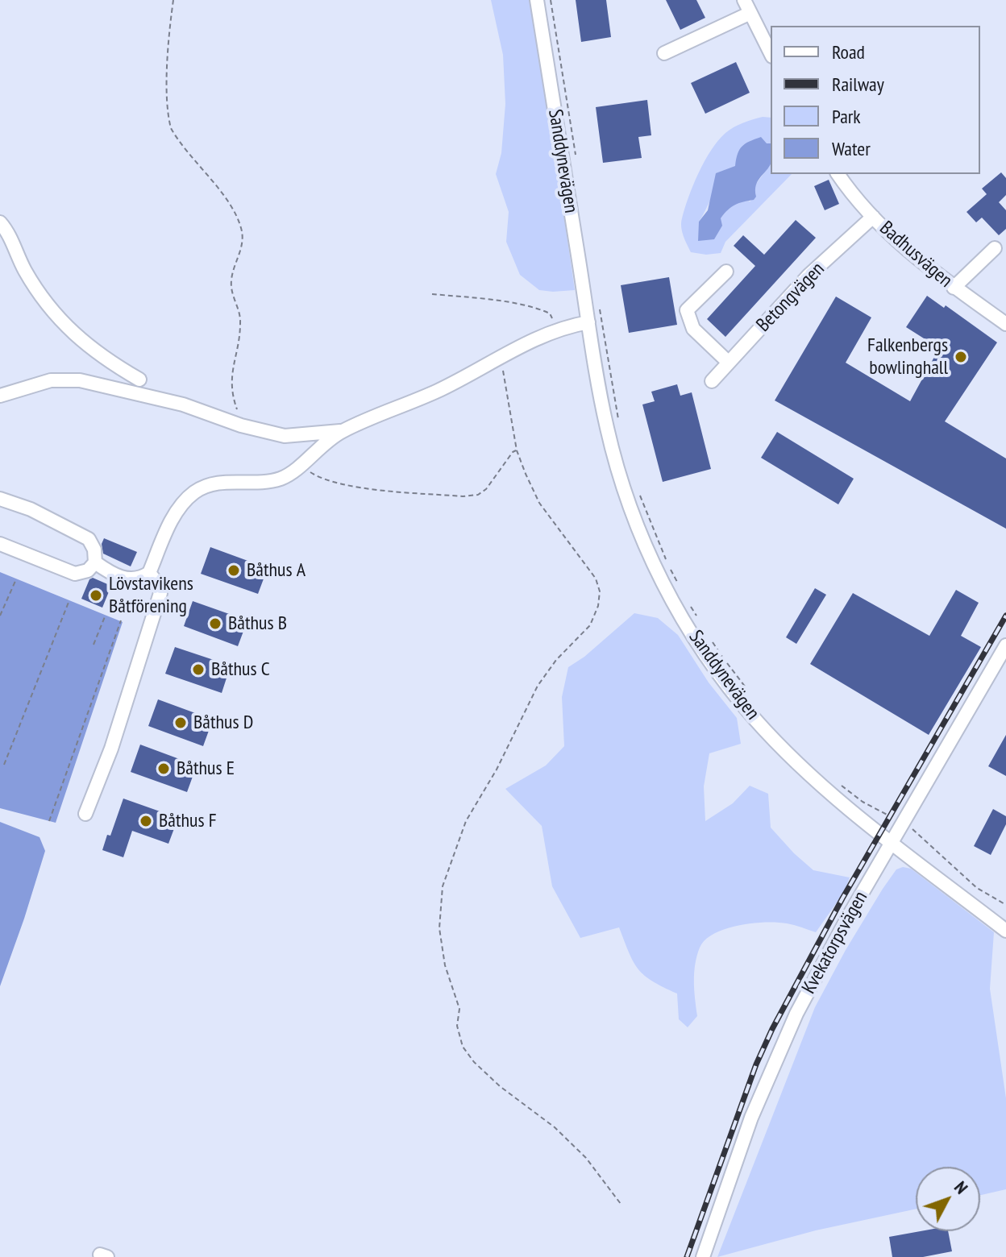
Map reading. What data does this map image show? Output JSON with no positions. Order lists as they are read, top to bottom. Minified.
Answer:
{"streets":{"street":["Sanddynevägen","Badhusvägen","Betongvägen","Kvekatorpsvägen"]},"crossings":[["Sanddynevägen","Kvekatorpsvägen"],["Badhusvägen","Betongvägen"]],"places":["Falkenbergs bowlinghall","Båthus A","Lövstavikens Båtförening","Båthus B","Båthus C","Båthus D","Båthus E","Båthus F"],"legend":["Road","Railway","Park","Water"],"north":"top right"}
